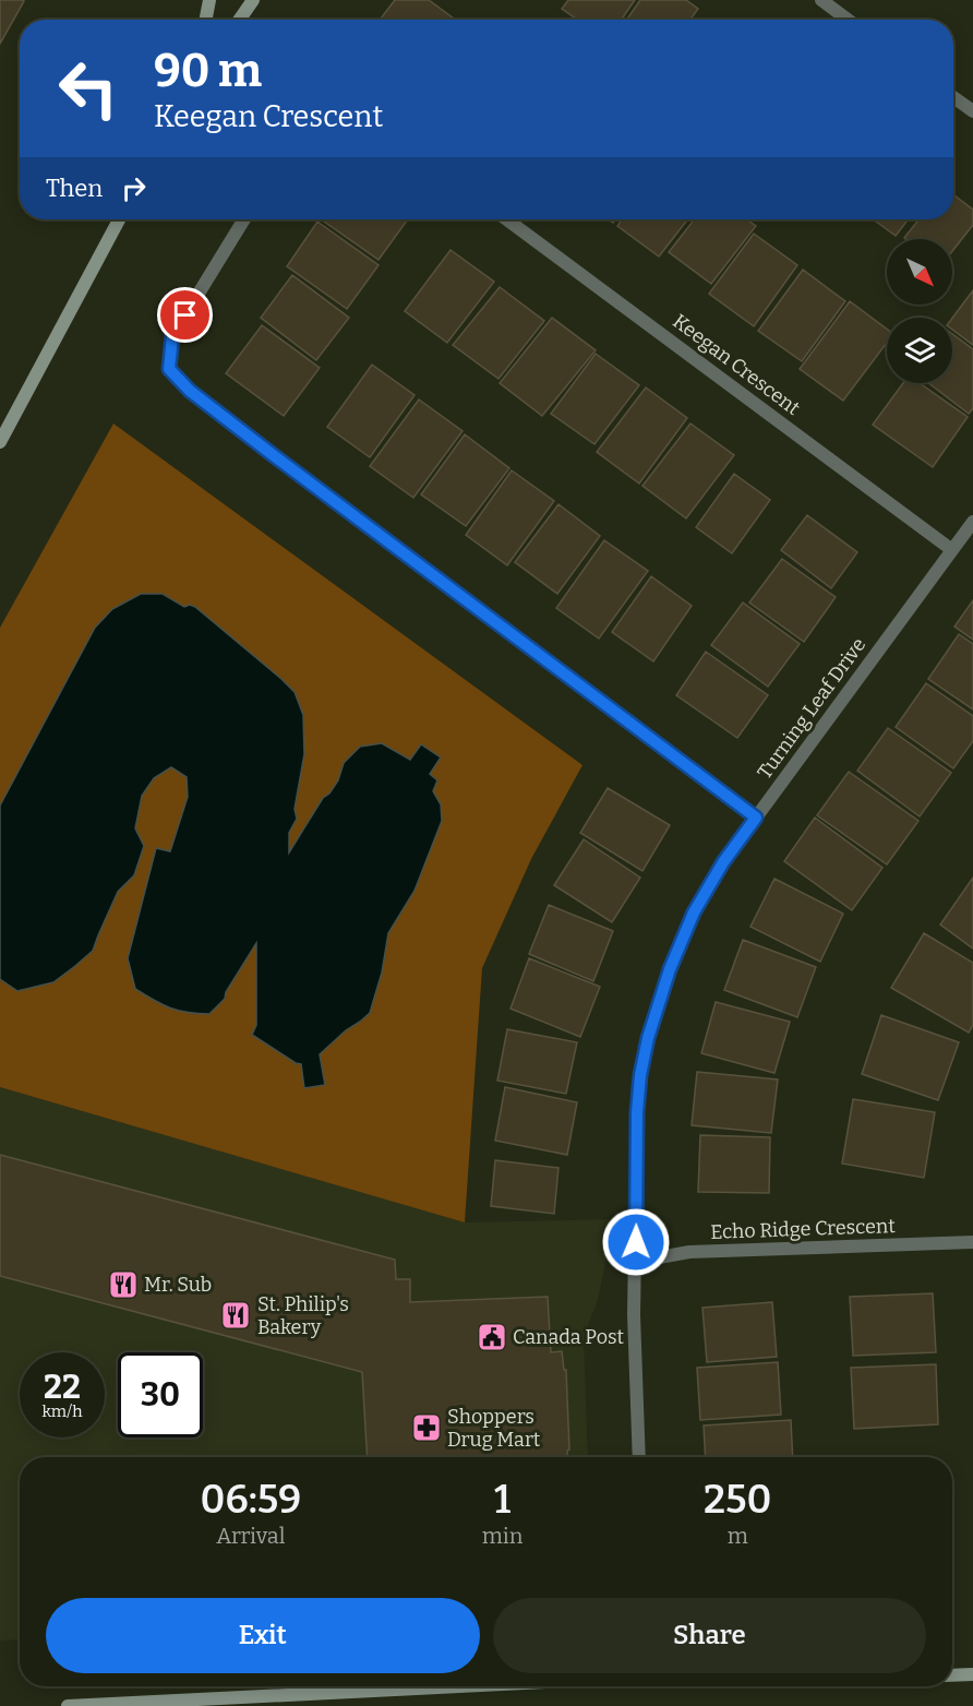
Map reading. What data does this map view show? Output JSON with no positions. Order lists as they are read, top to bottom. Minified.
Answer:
{"streets":{"street":["Keegan Crescent","Turning Leaf Drive","Echo Ridge Crescent"]},"crossings":[["Keegan Crescent","Turning Leaf Drive"],["Turning Leaf Drive","Echo Ridge Crescent"]],"places":{"restaurant":["Mr. Sub","St. Philip's Bakery"],"public building":["Canada Post"],"pharmacy":["Shoppers Drug Mart"]},"north":"bottom right","page":{"turn":["90 m","Keegan Crescent"],"then":"Then","speed":"22 km/h","limit":"30","eta":["06:59","Arrival","1","min","250","m"],"buttons":["Exit","Share"]}}
